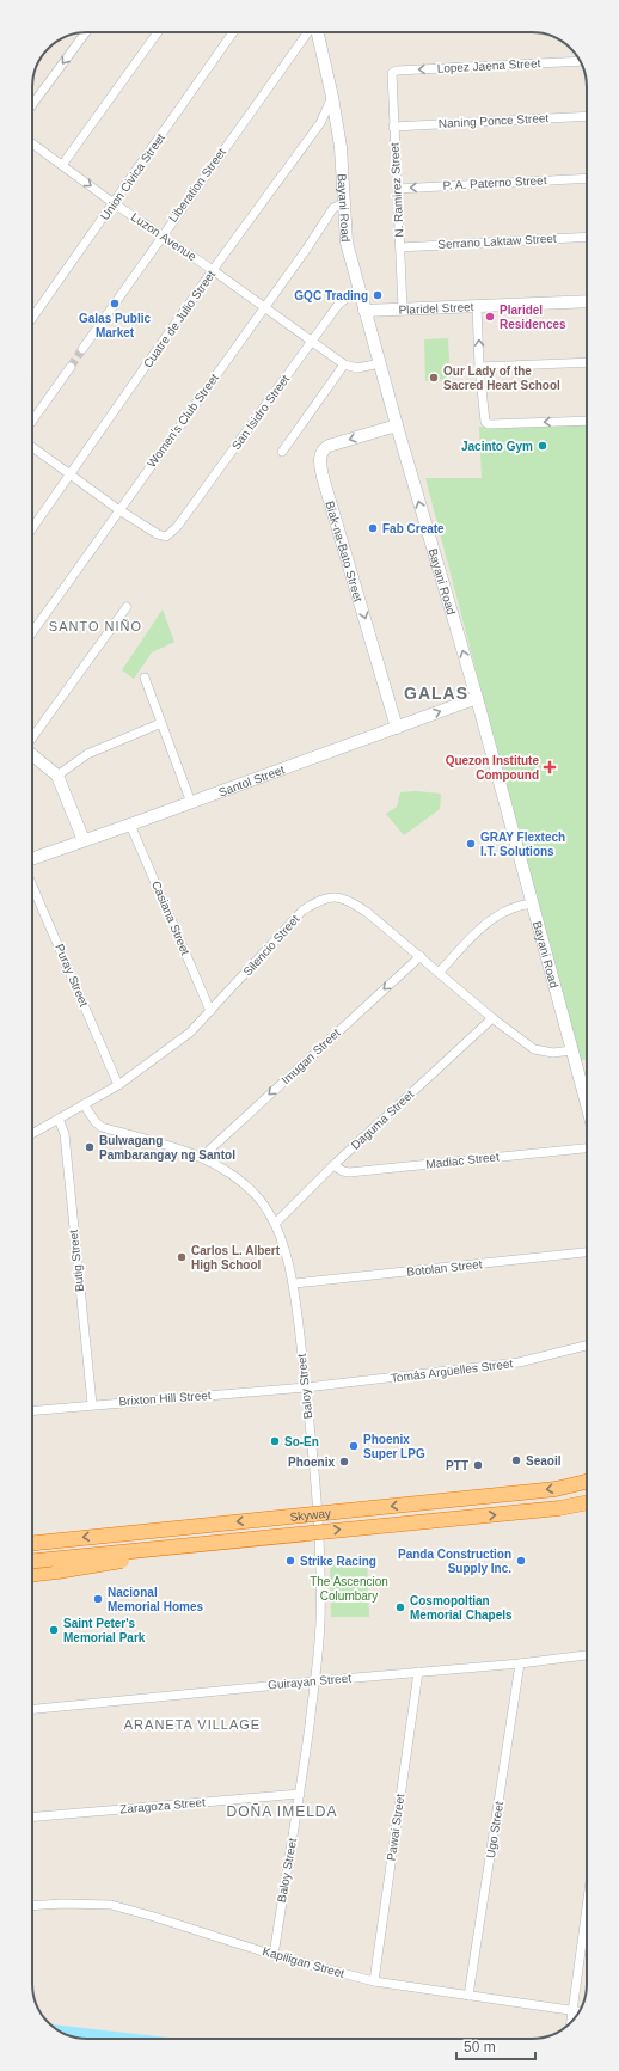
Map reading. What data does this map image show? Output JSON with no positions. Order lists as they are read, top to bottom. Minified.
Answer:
{"streets":{"highway":["Skyway"],"street":["Lopez Jaena Street","Naning Ponce Street","Union Civica Street","P. A. Paterno Street","Liberation Street","N. Ramirez Street","Bayani Road","Luzon Avenue","Serrano Laktaw Street","Plaridel Street","Cuatre de Julio Street","San Isidro Street","Women's Club Street","Biak-na-Bato Street","Santol Street","Casiana Street","Silencio Street","Puray Street","Imugan Street","Daguma Street","Madiac Street","Butig Street","Botolan Street","Tomás Argüelles Street","Baloy Street","Brixton Hill Street","Guirayan Street","Zaragoza Street","Pawai Street","Ugo Street","Kapiligan Street"]},"crossings":[["Lopez Jaena Street","N. Ramirez Street"],["Naning Ponce Street","N. Ramirez Street"],["Union Civica Street","Luzon Avenue"],["P. A. Paterno Street","N. Ramirez Street"],["Liberation Street","Luzon Avenue"],["N. Ramirez Street","Serrano Laktaw Street"],["N. Ramirez Street","Plaridel Street"],["Bayani Road","Plaridel Street"],["Bayani Road","Cuatre de Julio Street"],["Bayani Road","San Isidro Street"],["Bayani Road","Women's Club Street"],["Bayani Road","Biak-na-Bato Street"],["Bayani Road","Santol Street"],["Bayani Road","Silencio Street"],["Luzon Avenue","Cuatre de Julio Street"],["Luzon Avenue","San Isidro Street"],["Luzon Avenue","Women's Club Street"],["San Isidro Street","Women's Club Street"],["Biak-na-Bato Street","Santol Street"],["Santol Street","Casiana Street"],["Casiana Street","Silencio Street"],["Silencio Street","Puray Street"],["Silencio Street","Imugan Street"],["Silencio Street","Daguma Street"],["Silencio Street","Butig Street"],["Silencio Street","Baloy Street"],["Imugan Street","Baloy Street"],["Daguma Street","Madiac Street"],["Daguma Street","Baloy Street"],["Butig Street","Brixton Hill Street"],["Botolan Street","Baloy Street"],["Tomás Argüelles Street","Baloy Street"],["Tomás Argüelles Street","Brixton Hill Street"],["Baloy Street","Brixton Hill Street"],["Baloy Street","Guirayan Street"],["Baloy Street","Zaragoza Street"],["Baloy Street","Kapiligan Street"],["Guirayan Street","Pawai Street"],["Guirayan Street","Ugo Street"],["Pawai Street","Kapiligan Street"],["Ugo Street","Kapiligan Street"]],"one_way":["Lopez Jaena Street","P. A. Paterno Street","Biak-na-Bato Street","Imugan Street"],"districts":["SANTO NIÑO","GALAS","ARANETA VILLAGE","DOÑA IMELDA"],"parks":["The Ascencion Columbary"],"places":{"other":["GQC Trading","Galas Public Market","Plaridel Residences","Our Lady of the Sacred Heart School","Jacinto Gym","Fab Create","GRAY Flextech I.T. Solutions","Bulwagang Pambarangay ng Santol","Carlos L. Albert High School","So-En","Phoenix Super LPG","Seaoil","Phoenix","PTT","Strike Racing","Panda Construction Supply Inc.","Nacional Memorial Homes","Cosmopoltian Memorial Chapels","Saint Peter's Memorial Park"],"health":["Quezon Institute Compound"]},"scale_bar":"50 m"}
